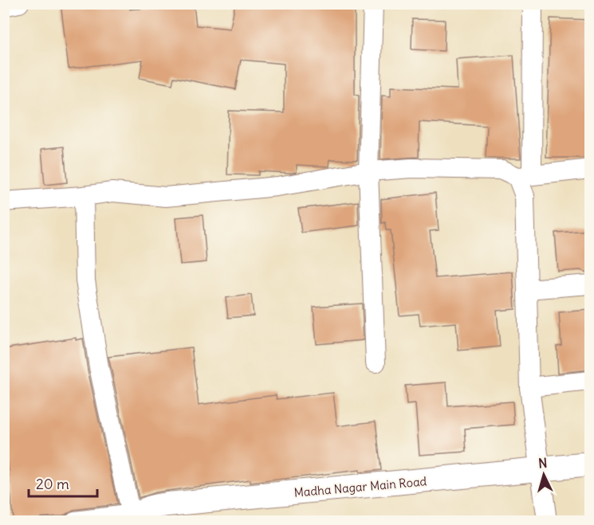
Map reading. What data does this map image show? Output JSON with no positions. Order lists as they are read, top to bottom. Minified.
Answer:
{"streets":{"street":["Madha Nagar Main Road"]},"scale_bar":"20 m","north":"top"}
